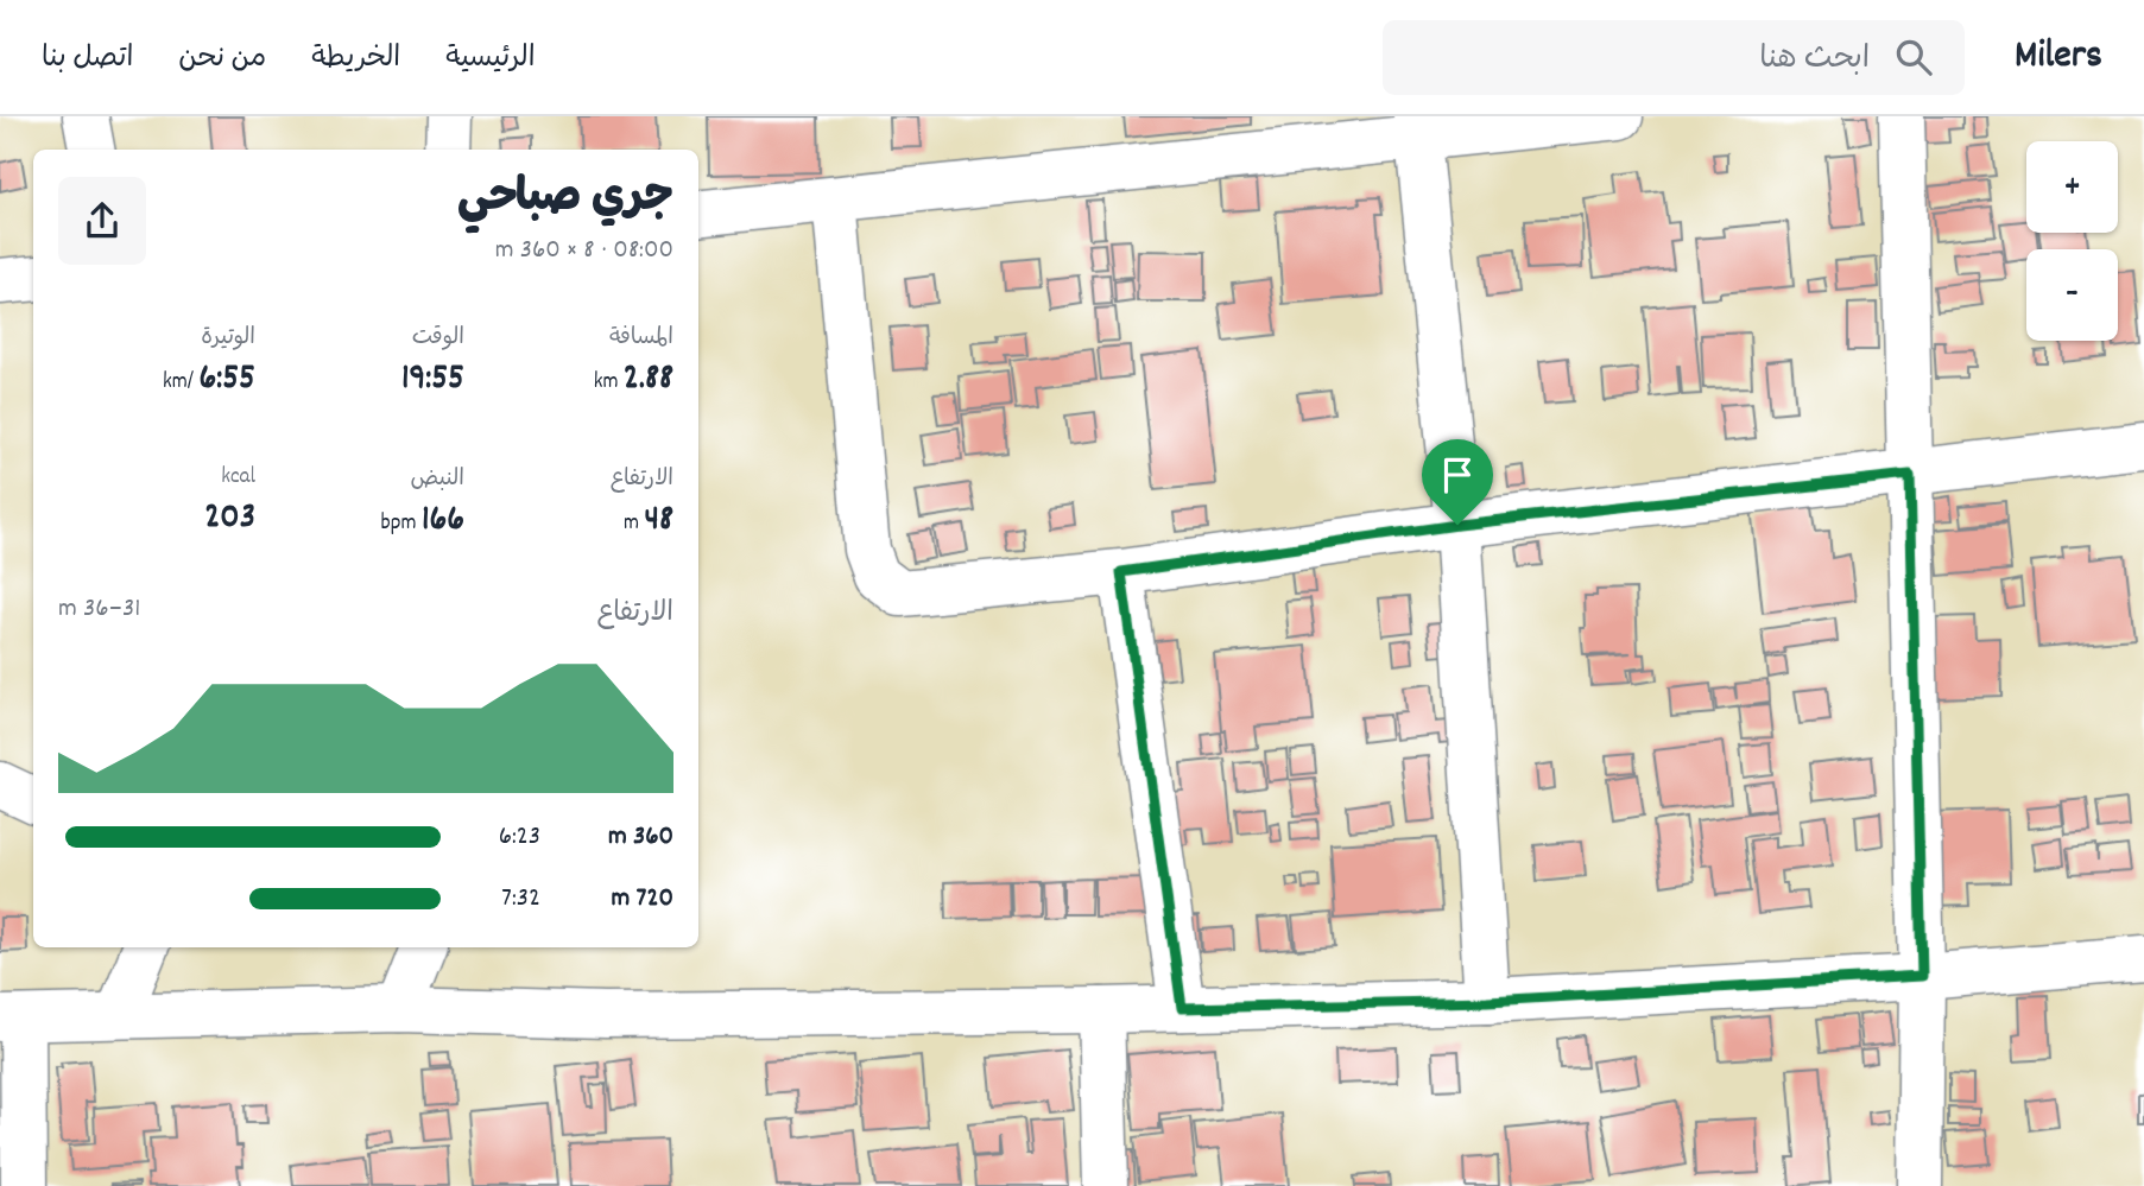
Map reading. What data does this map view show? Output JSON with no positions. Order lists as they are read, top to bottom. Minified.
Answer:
{"page":{"header":"Milers","search":"ابحث هنا","nav":["الرئيسية","الخريطة","من نحن","اتصل بنا"],"map_buttons":["+","−"],"heading":["جري صباحي","08:00 · 8 × 360 m"],"stats":[["المسافة","2.88 km"],["الوقت","19:55"],["الوتيرة","6:55 /km"],["الارتفاع","48 m"],["النبض","166 bpm"],["kcal","203"]],"chart":["الارتفاع","31–36 m"],"list":[{"name":"360 m","note":"6:23"},{"name":"720 m","note":"7:32"}]}}
